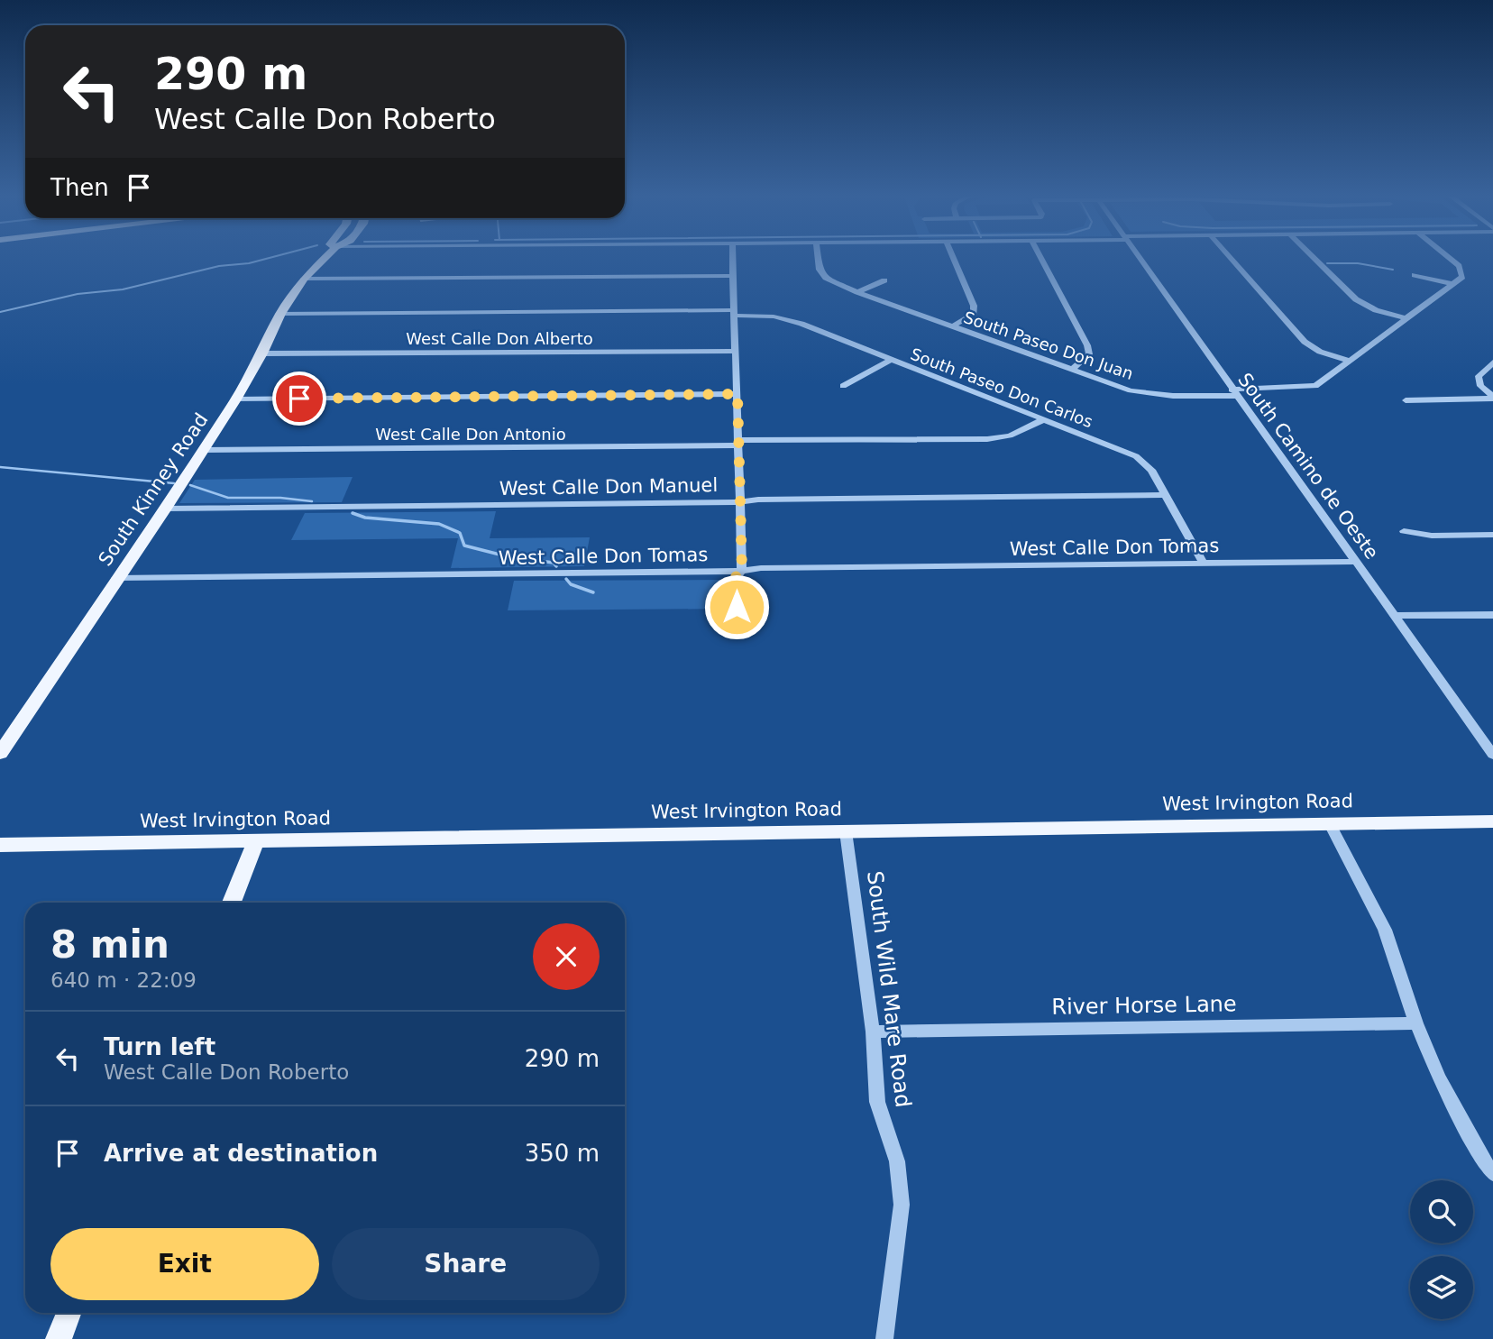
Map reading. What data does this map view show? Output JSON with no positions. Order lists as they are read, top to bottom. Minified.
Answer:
{"streets":{"main road":["South Kinney Road","West Irvington Road"],"street":["West Calle Don Alberto","South Paseo Don Juan","South Paseo Don Carlos","West Calle Don Antonio","South Camino de Oeste","West Calle Don Manuel","West Calle Don Tomas","South Wild Mare Road","River Horse Lane"]},"crossings":[["West Calle Don Alberto","South Kinney Road"],["South Paseo Don Juan","South Camino de Oeste"],["South Paseo Don Carlos","West Calle Don Antonio"],["South Paseo Don Carlos","West Calle Don Manuel"],["South Paseo Don Carlos","South Kinney Road"],["South Paseo Don Carlos","West Calle Don Tomas"],["West Calle Don Antonio","South Kinney Road"],["South Camino de Oeste","West Calle Don Tomas"],["West Calle Don Manuel","South Kinney Road"],["South Kinney Road","West Calle Don Tomas"],["West Irvington Road","South Wild Mare Road"],["South Wild Mare Road","River Horse Lane"]],"page":{"turn":["290 m","West Calle Don Roberto"],"then":"Then","heading":["8 min","640 m · 22:09"],"list":[{"name":"Turn left","note":"West Calle Don Roberto","value":"290 m"},{"name":"Arrive at destination","value":"350 m"}],"buttons":["Exit","Share"]}}
